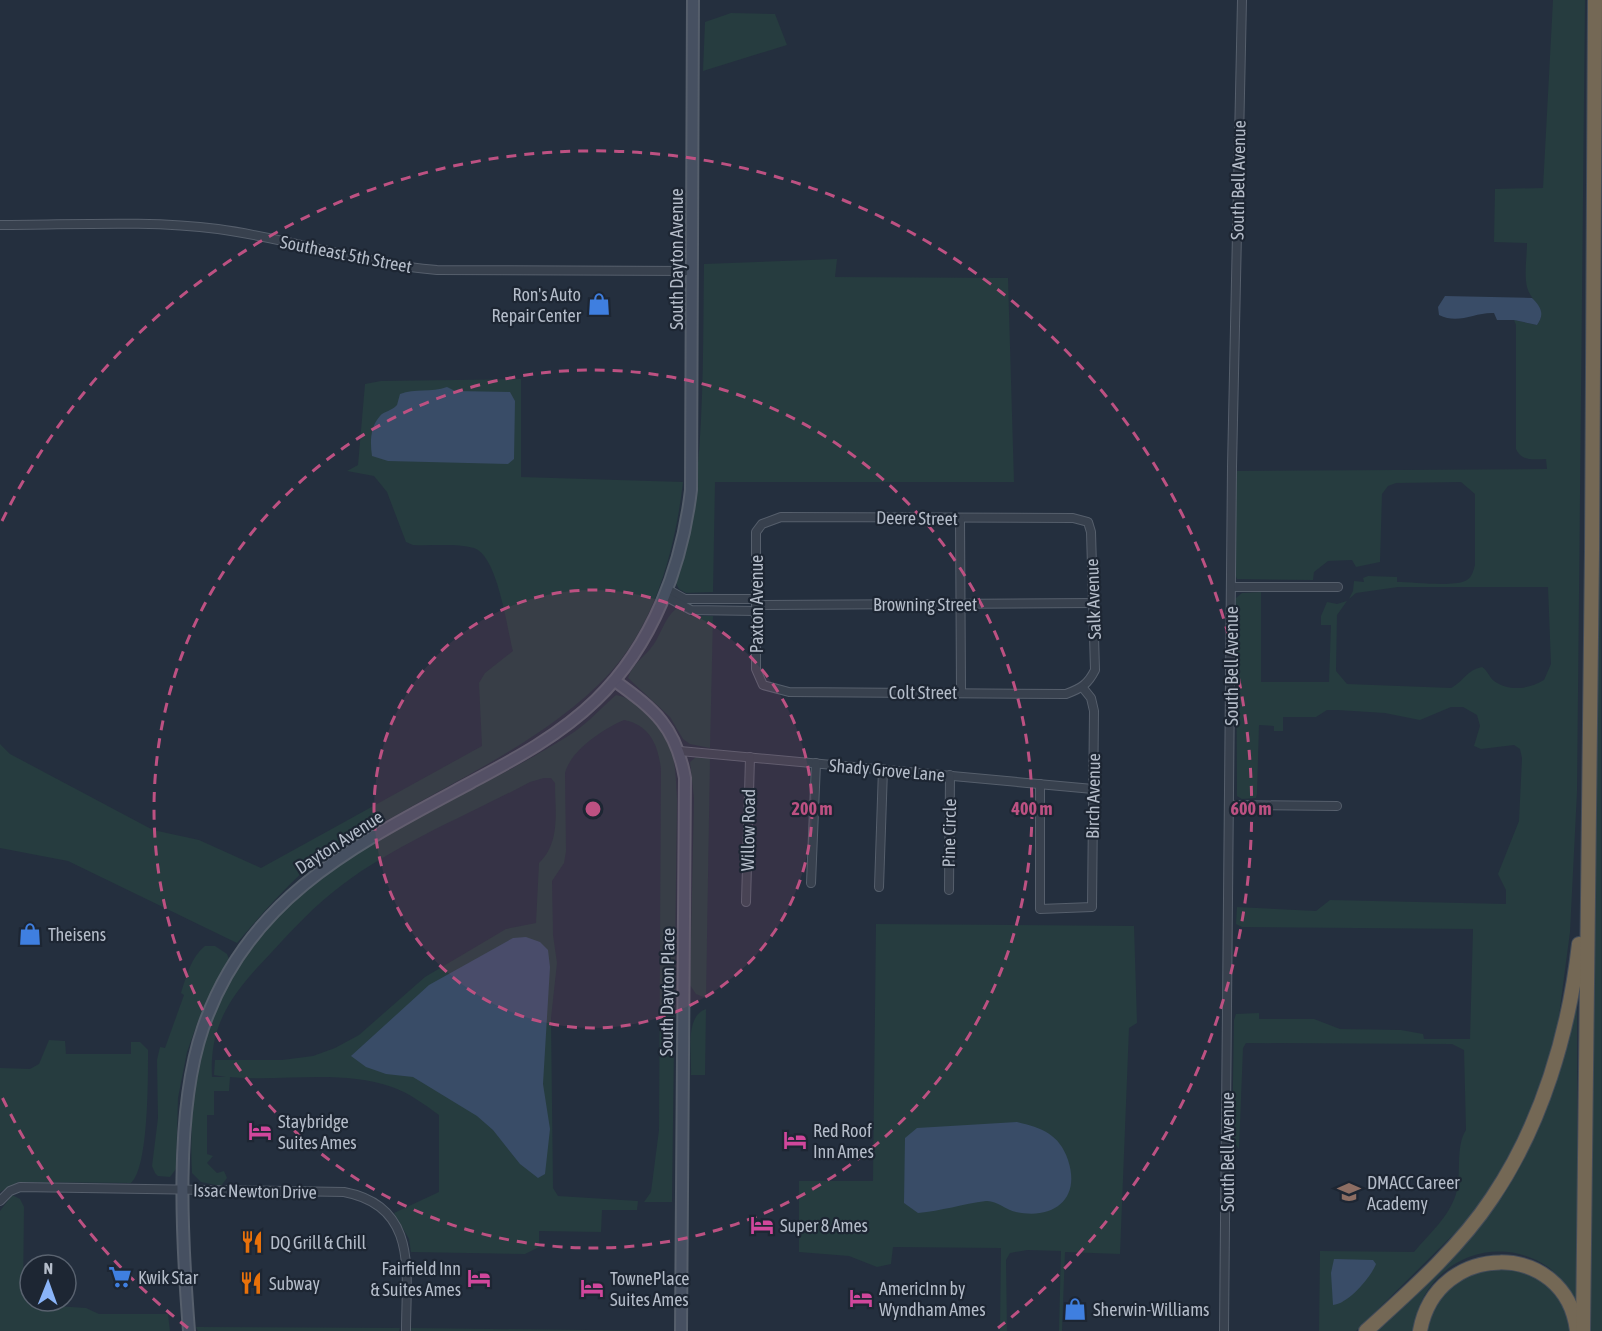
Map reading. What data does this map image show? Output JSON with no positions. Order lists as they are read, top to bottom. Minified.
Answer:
{"streets":{"main road":["South Dayton Avenue","Dayton Avenue","South Dayton Place"],"street":["South Bell Avenue","Southeast 5th Street","Deere Street","Salk Avenue","Paxton Avenue","Browning Street","Colt Street","Shady Grove Lane","Birch Avenue","Willow Road","Pine Circle","Issac Newton Drive"]},"crossings":[["Southeast 5th Street","South Dayton Avenue"],["South Dayton Avenue","Dayton Avenue"],["Deere Street","Salk Avenue"],["Deere Street","Paxton Avenue"],["Salk Avenue","Browning Street"],["Salk Avenue","Colt Street"],["Salk Avenue","Birch Avenue"],["Paxton Avenue","Browning Street"],["Paxton Avenue","Colt Street"],["Browning Street","Dayton Avenue"],["Colt Street","Birch Avenue"],["Shady Grove Lane","Birch Avenue"],["Shady Grove Lane","Willow Road"],["Shady Grove Lane","Pine Circle"],["Shady Grove Lane","South Dayton Place"],["Dayton Avenue","South Dayton Place"],["Dayton Avenue","Issac Newton Drive"]],"places":{"shop":["Ron's Auto Repair Center","Theisens","Sherwin-Williams"],"hotel":["Staybridge Suites Ames","Red Roof Inn Ames","Super 8 Ames","Fairfield Inn & Suites Ames","TownePlace Suites Ames","AmericInn by Wyndham Ames"],"school or university":["DMACC Career Academy"],"restaurant":["DQ Grill & Chill","Subway"],"supermarket":["Kwik Star"]},"north":"top","rings":["200 m","400 m","600 m"]}
